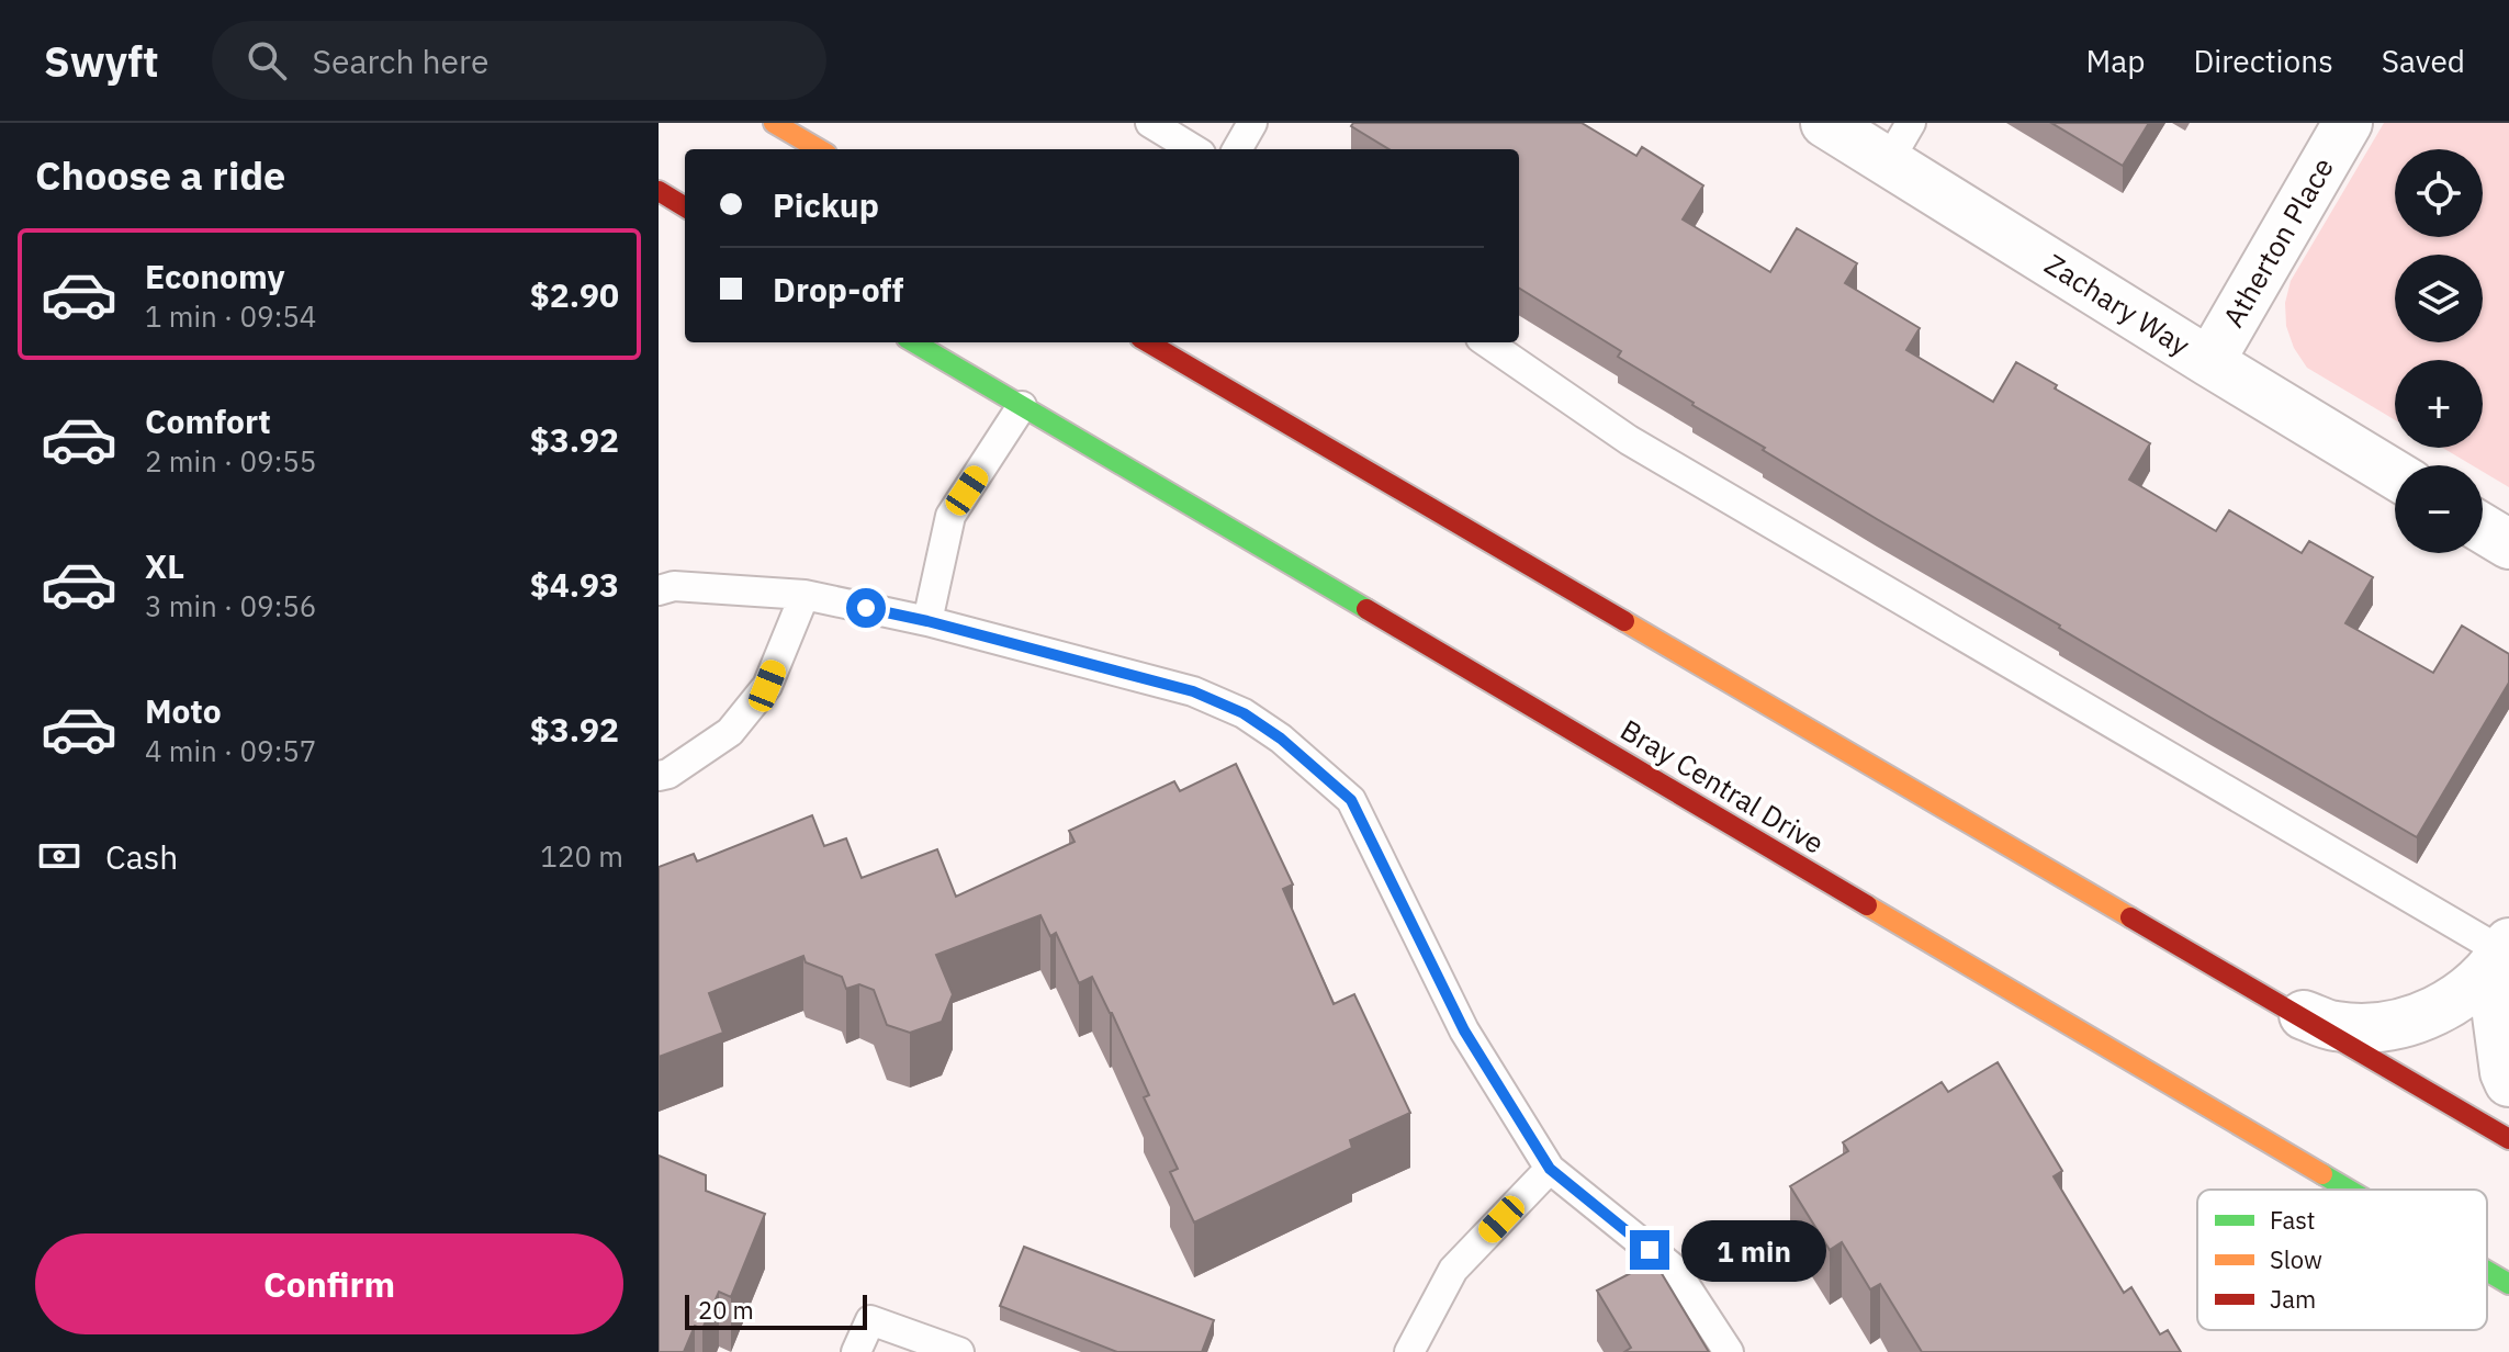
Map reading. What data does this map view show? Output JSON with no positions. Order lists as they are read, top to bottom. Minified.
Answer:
{"streets":{"street":["Atherton Place","Zachary Way","Bray Central Drive"]},"crossings":[["Atherton Place","Zachary Way"]],"legend":["Fast","Slow","Jam"],"scale_bar":"20 m","page":{"header":"Swyft","search":"Search here","nav":["Map","Directions","Saved"],"heading":"Choose a ride","map_buttons":["+","−"],"banner":["Pickup","Drop-off"],"list":[{"name":"Economy","note":"1 min · 09:54","value":"$2.90"},{"name":"Comfort","note":"2 min · 09:55","value":"$3.92"},{"name":"XL","note":"3 min · 09:56","value":"$4.93"},{"name":"Moto","note":"4 min · 09:57","value":"$3.92"}],"pay":["Cash","120 m"],"buttons":"Confirm","bubble":"1 min","scale":"20 m"}}
